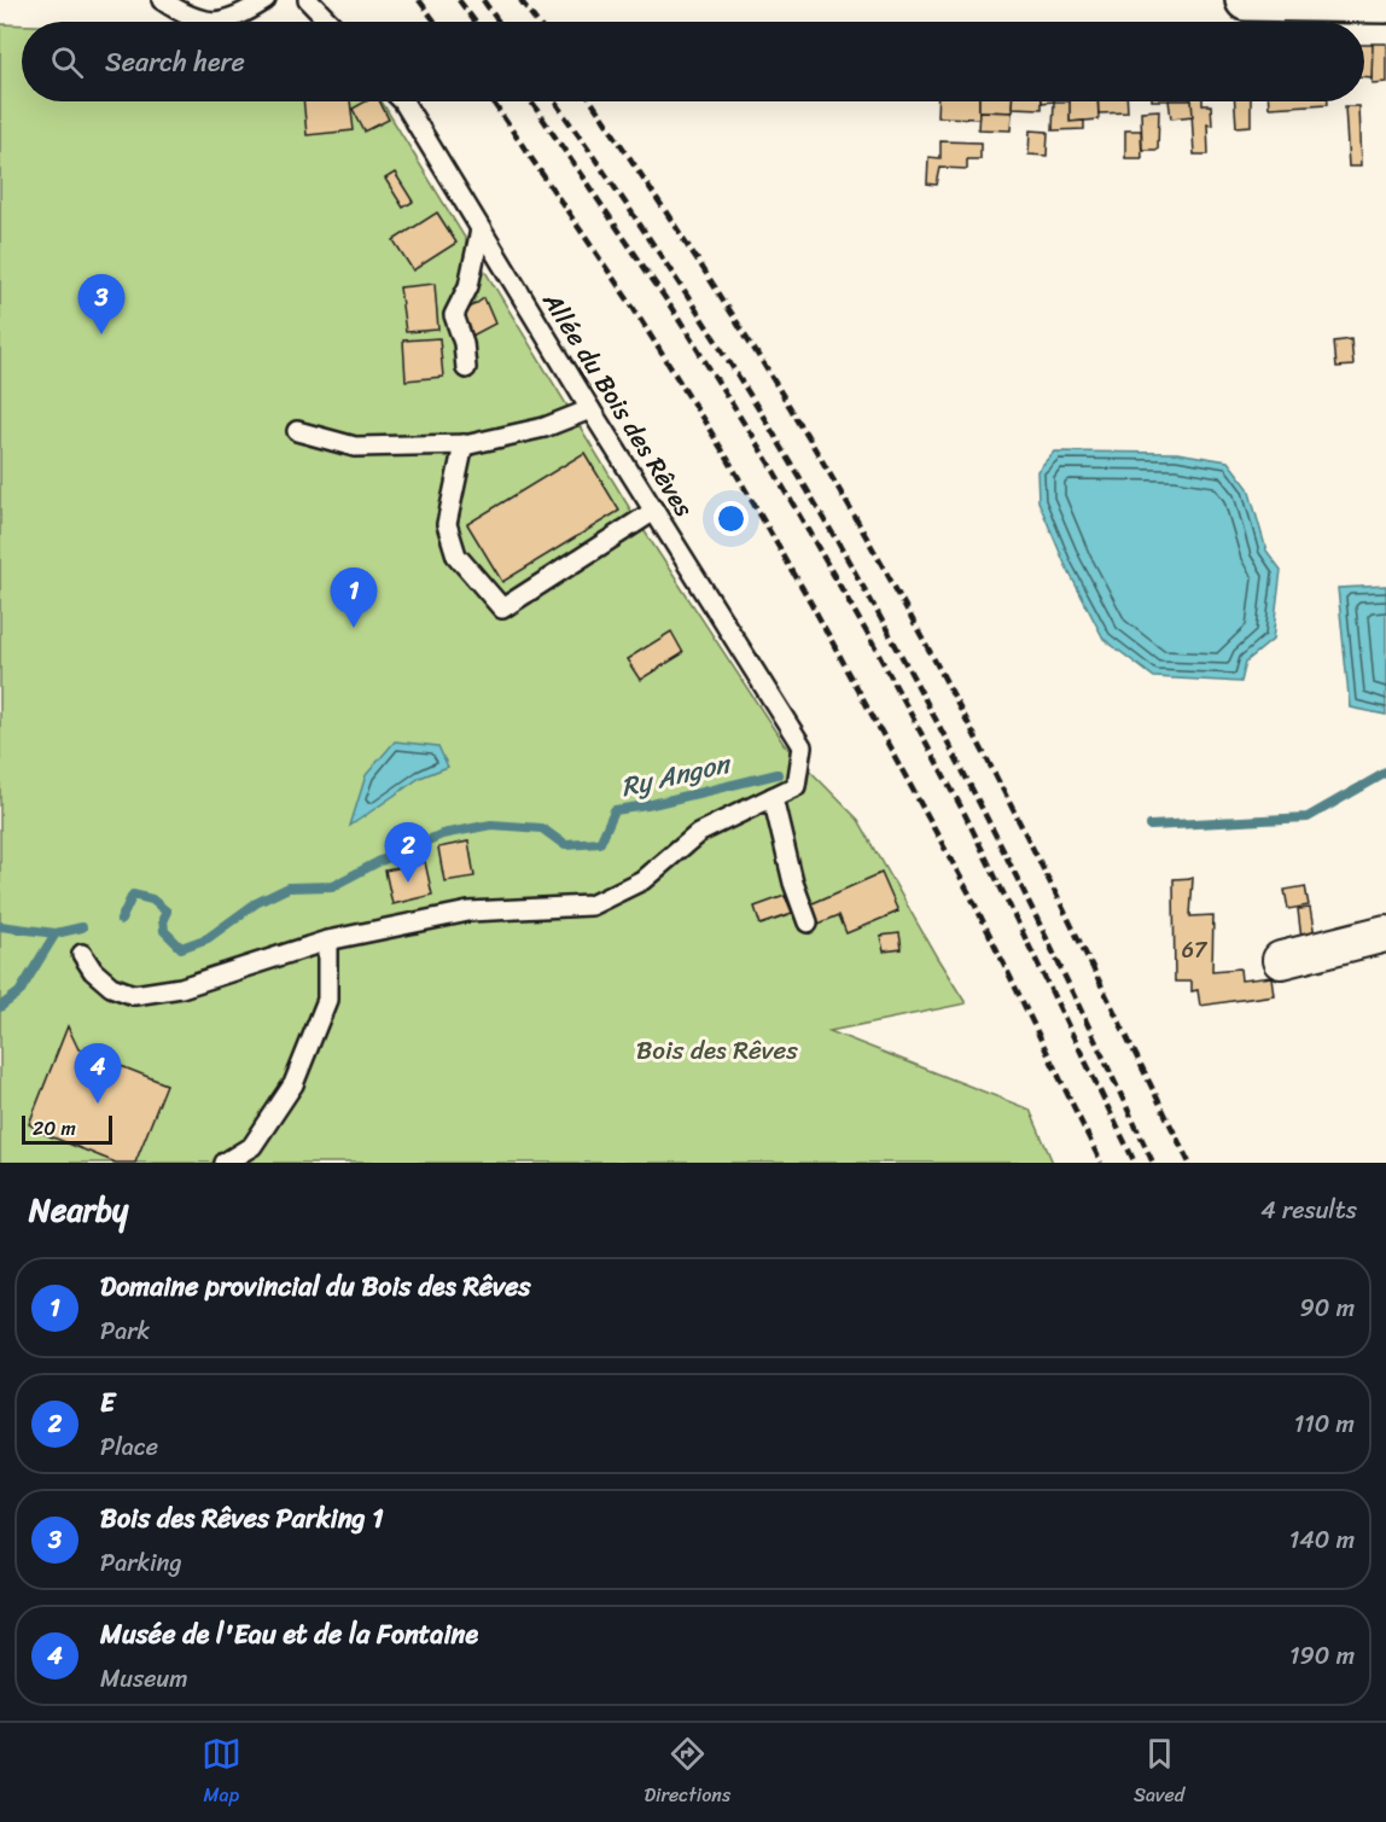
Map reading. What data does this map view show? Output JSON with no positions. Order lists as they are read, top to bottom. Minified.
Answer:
{"streets":{"lane":["Allée du Bois des Rêves"]},"water":["Ry Angon"],"parks":["Bois des Rêves"],"house_numbers":["67"],"scale_bar":"20 m","page":{"search":"Search here","pins":["3","1","2","4"],"scale":"20 m","heading":["Nearby","4 results"],"list":[{"mark":"1","name":"Domaine provincial du Bois des Rêves","note":"Park","value":"90 m"},{"mark":"2","name":"E","note":"Place","value":"110 m"},{"mark":"3","name":"Bois des Rêves Parking 1","note":"Parking","value":"140 m"},{"mark":"4","name":"Musée de l'Eau et de la Fontaine","note":"Museum","value":"190 m"}],"nav":["Map","Directions","Saved"]}}
